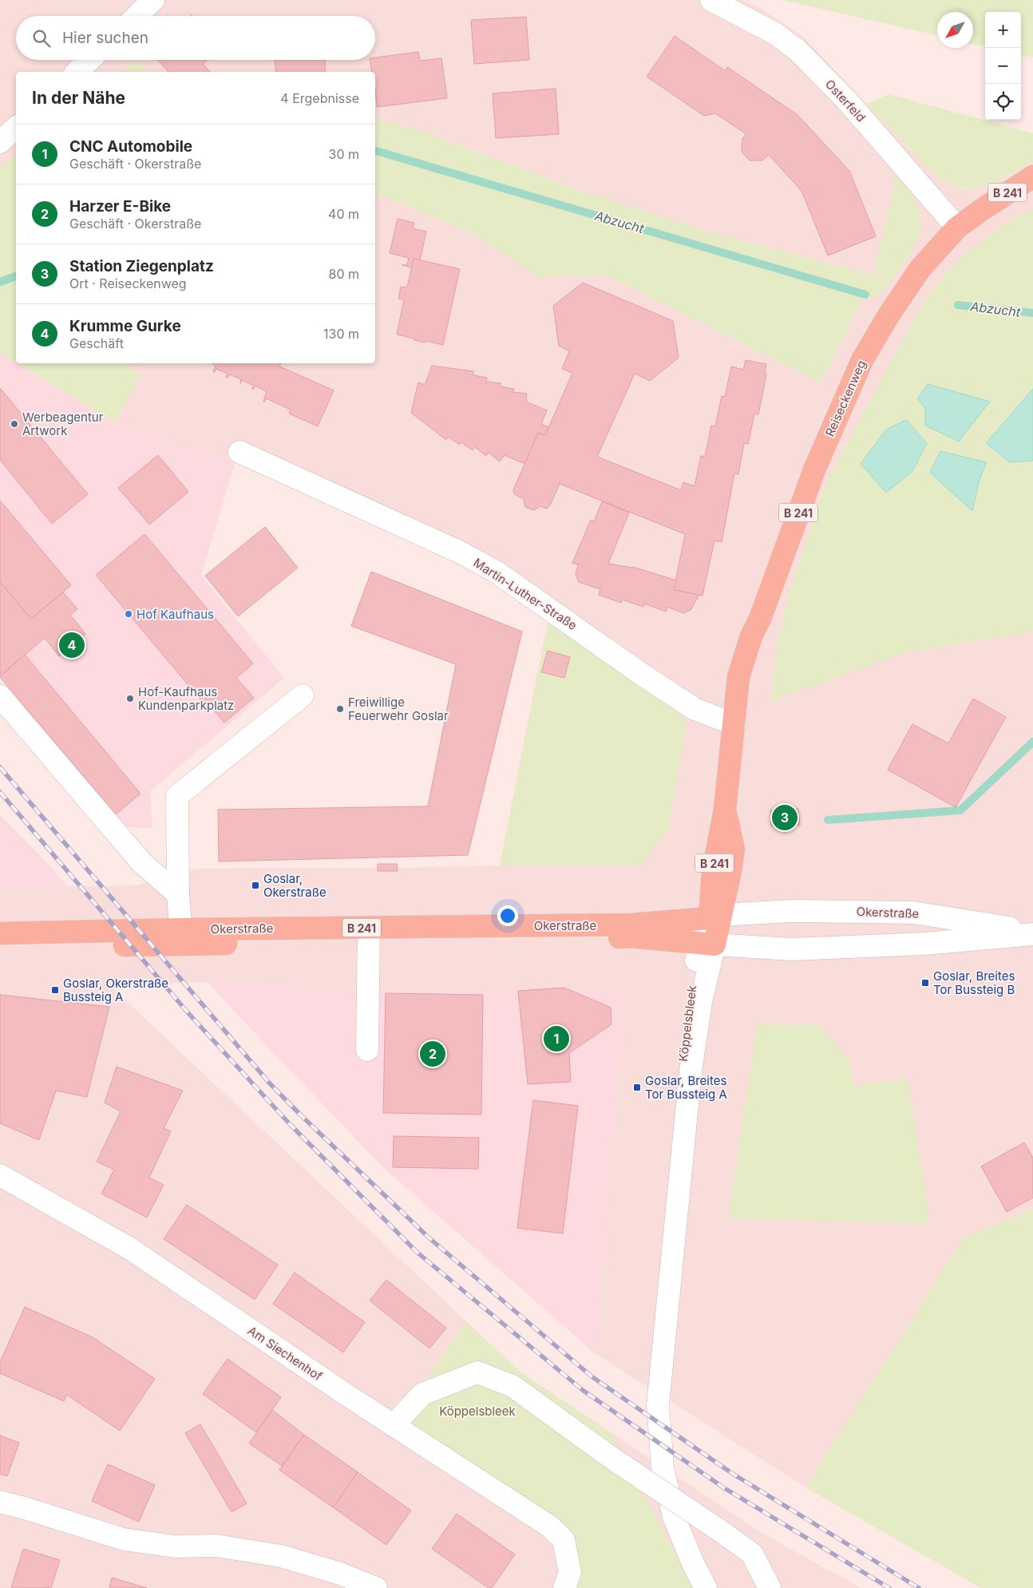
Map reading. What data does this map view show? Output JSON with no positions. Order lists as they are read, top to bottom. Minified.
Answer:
{"streets":{"main road":["B 241","Reiseckenweg","Okerstraße"],"street":["Osterfeld","Martin-Luther-Straße","Köppelsbleek","Am Siechenhof"]},"crossings":[["Osterfeld","Reiseckenweg"],["Reiseckenweg","Martin-Luther-Straße"],["Reiseckenweg","Okerstraße"],["Reiseckenweg","Köppelsbleek"],["Okerstraße","Köppelsbleek"]],"water":["Abzucht"],"parks":["Köppelsbleek"],"places":{"other":["Werbeagentur Artwork","Hof Kaufhaus","Hof-Kaufhaus Kundenparkplatz","Freiwillige Feuerwehr Goslar"],"transit":["Goslar, Okerstraße","Goslar, Breites Tor Bussteig B","Goslar, Okerstraße Bussteig A","Goslar, Breites Tor Bussteig A"]},"north":"bottom left","page":{"map_buttons":["+","−"],"search":"Hier suchen","heading":["In der Nähe","4 Ergebnisse"],"list":[{"mark":"1","name":"CNC Automobile","note":"Geschäft · Okerstraße","value":"30 m"},{"mark":"2","name":"Harzer E-Bike","note":"Geschäft · Okerstraße","value":"40 m"},{"mark":"3","name":"Station Ziegenplatz","note":"Ort · Reiseckenweg","value":"80 m"},{"mark":"4","name":"Krumme Gurke","note":"Geschäft","value":"130 m"}],"pins":["4","3","1","2"]}}
